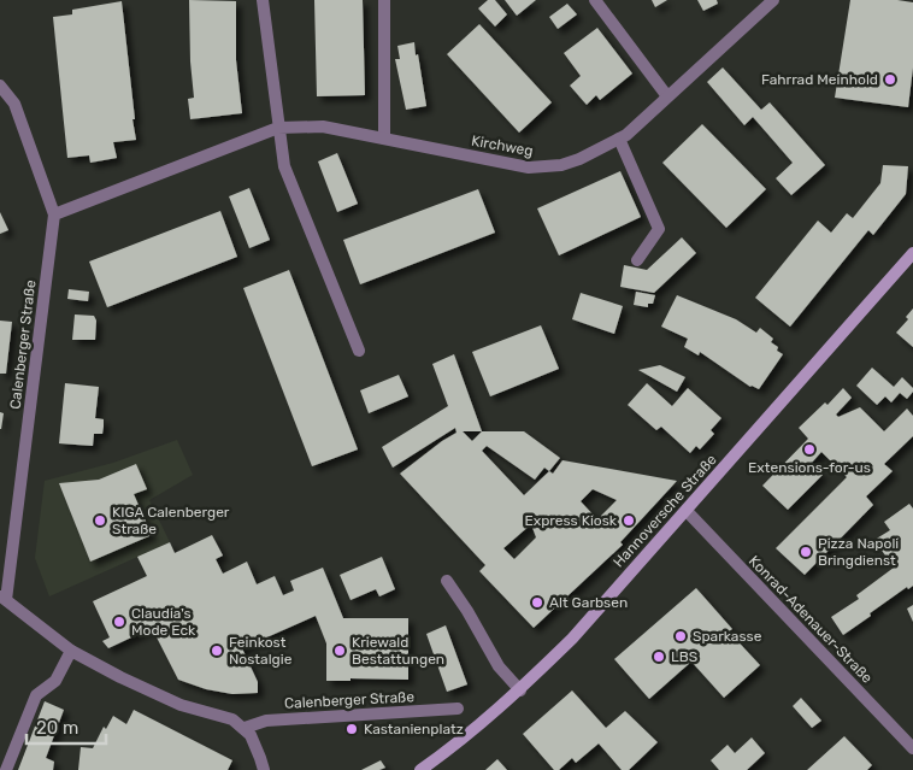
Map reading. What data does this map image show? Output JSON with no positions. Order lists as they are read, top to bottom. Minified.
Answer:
{"streets":{"main road":["Hannoversche Straße"],"street":["Kirchweg","Calenberger Straße","Konrad-Adenauer-Straße"]},"crossings":[["Kirchweg","Calenberger Straße"],["Hannoversche Straße","Konrad-Adenauer-Straße"]],"places":["Fahrrad Meinhold","Extensions-for-us","KIGA Calenberger Straße","Express Kiosk","Pizza Napoli Bringdienst","Alt Garbsen","Claudia's Mode Eck","Sparkasse","Feinkost Nostalgie","Kriewald Bestattungen","LBS","Kastanienplatz"],"scale_bar":"20 m"}
